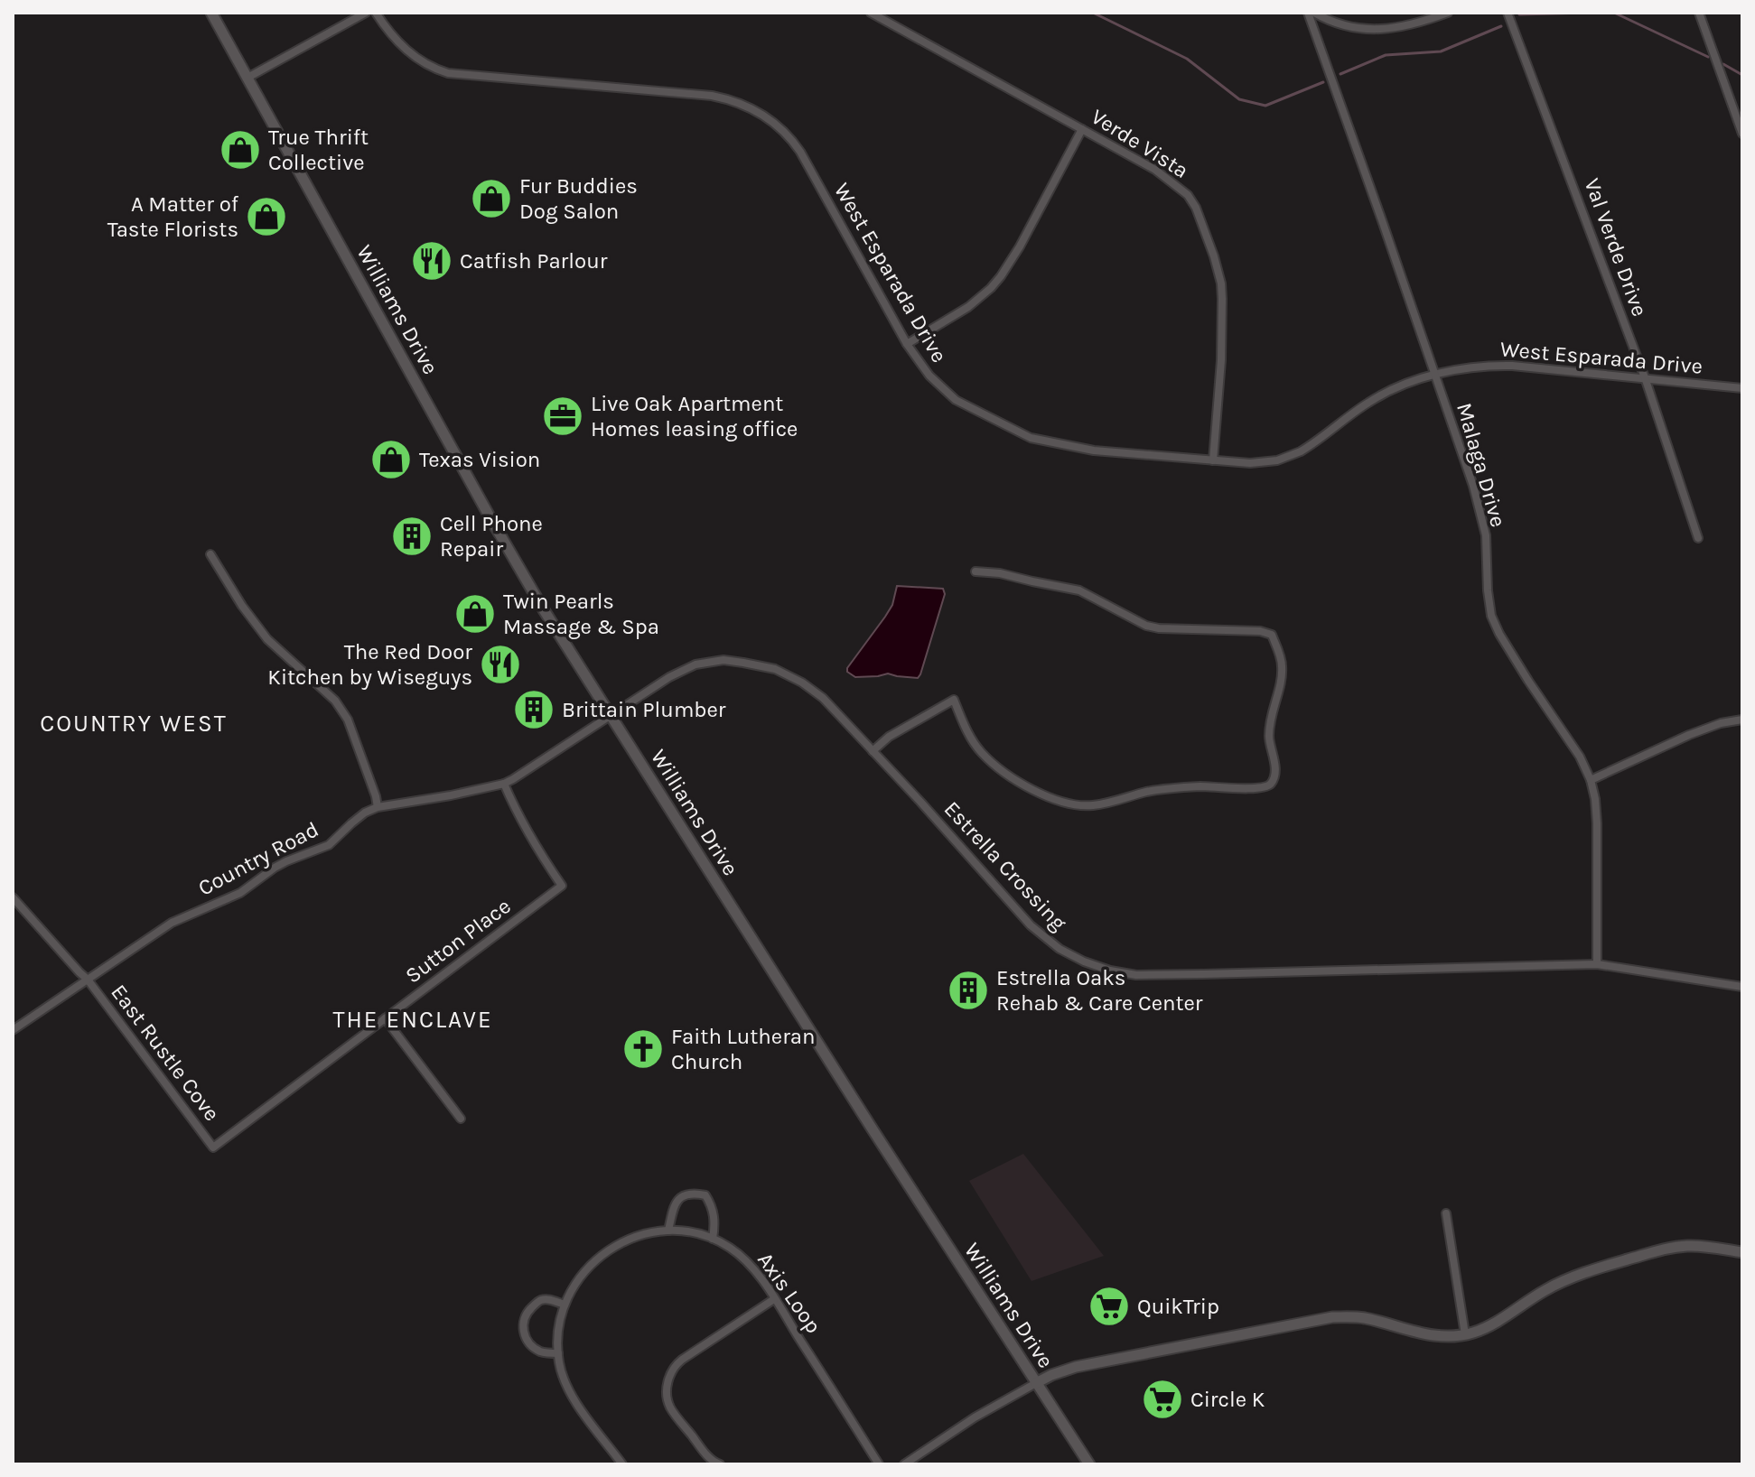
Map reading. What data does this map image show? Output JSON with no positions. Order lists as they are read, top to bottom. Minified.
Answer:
{"streets":{"main road":["Williams Drive"],"street":["Verde Vista","Val Verde Drive","West Esparada Drive","Malaga Drive","Country Road","Estrella Crossing","Sutton Place","East Rustle Cove","Axis Loop"]},"crossings":[["Verde Vista","West Esparada Drive"],["Val Verde Drive","West Esparada Drive"],["West Esparada Drive","Malaga Drive"],["Williams Drive","Country Road"],["Williams Drive","Estrella Crossing"],["Malaga Drive","Estrella Crossing"],["Country Road","Estrella Crossing"],["Country Road","Sutton Place"],["Country Road","East Rustle Cove"],["Sutton Place","East Rustle Cove"]],"districts":["COUNTRY WEST","THE ENCLAVE"],"places":{"shop":["True Thrift Collective","Fur Buddies Dog Salon","A Matter of Taste Florists","Texas Vision","Twin Pearls Massage & Spa"],"restaurant":["Catfish Parlour","The Red Door Kitchen by Wiseguys"],"office":["Live Oak Apartment Homes leasing office"],"building":["Cell Phone Repair","Brittain Plumber","Estrella Oaks Rehab & Care Center"],"church":["Faith Lutheran Church"],"supermarket":["QuikTrip","Circle K"]}}
